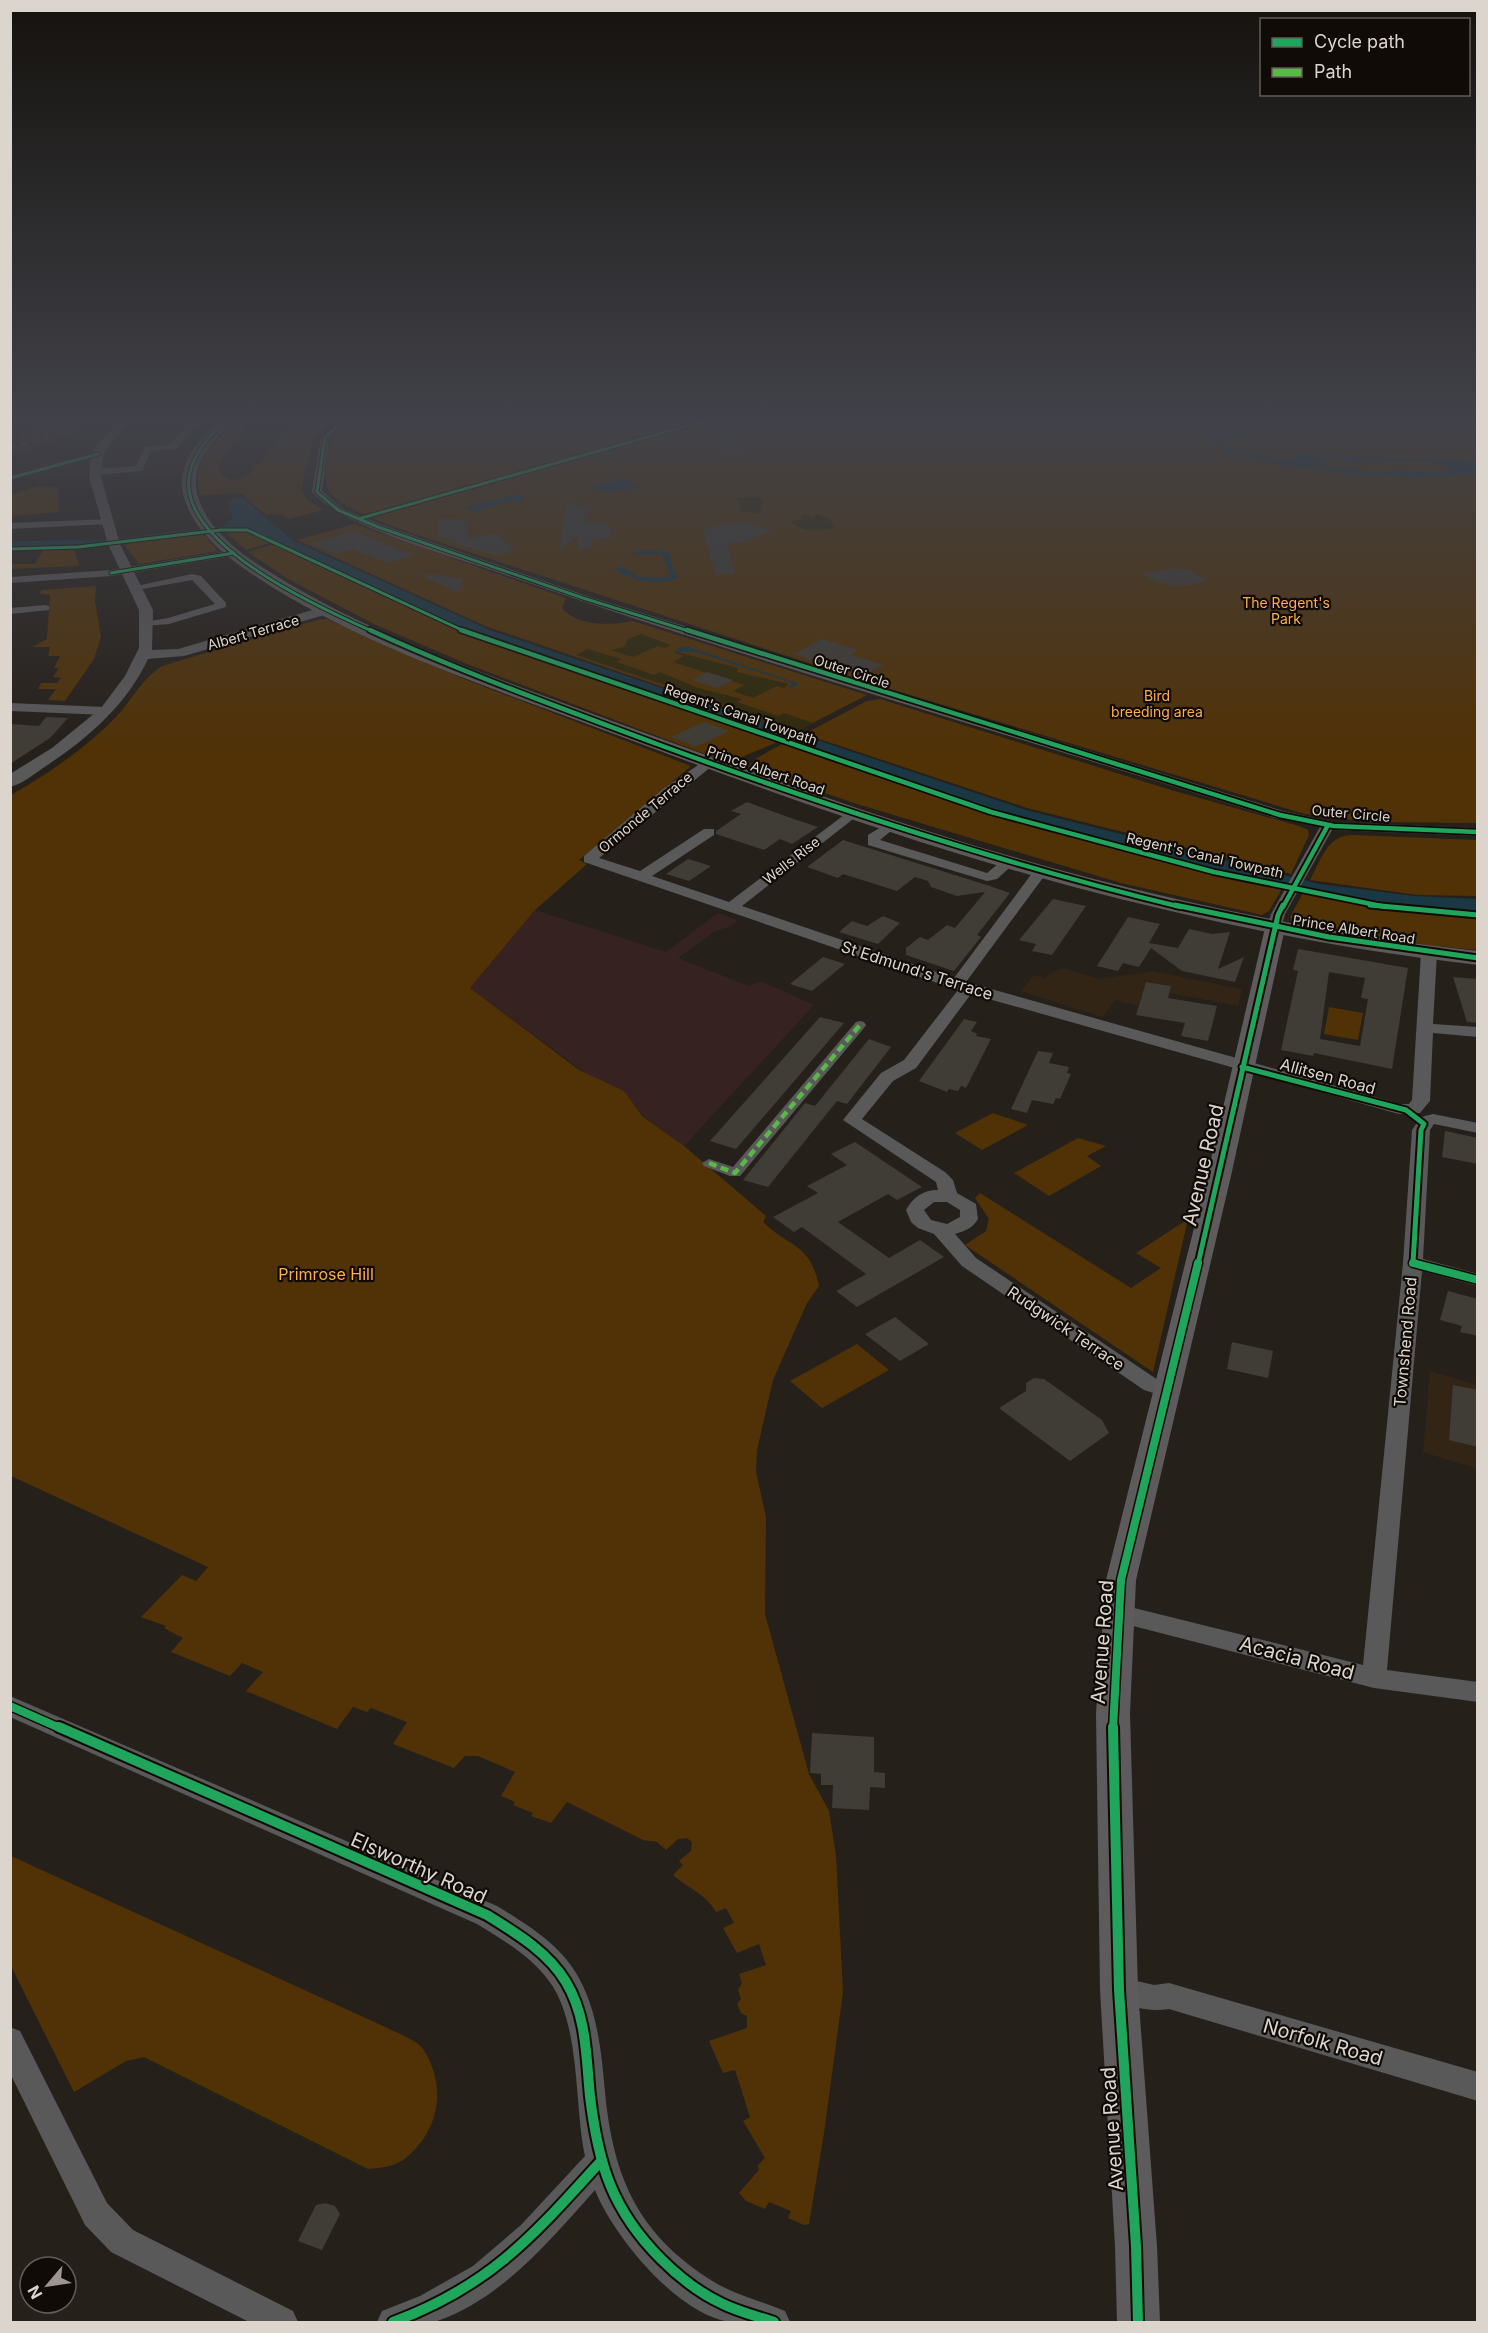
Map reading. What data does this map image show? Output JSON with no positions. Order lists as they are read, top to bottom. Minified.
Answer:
{"streets":{"main road":["Prince Albert Road","Avenue Road"],"street":["Albert Terrace","Outer Circle","Ormonde Terrace","Wells Rise","St Edmund's Terrace","Allitsen Road","Rudgwick Terrace","Townshend Road","Acacia Road","Elsworthy Road","Norfolk Road"],"cycle path":["Regent's Canal Towpath"]},"crossings":[["Albert Terrace","Prince Albert Road"],["Prince Albert Road","Ormonde Terrace"],["Prince Albert Road","Wells Rise"],["Prince Albert Road","Avenue Road"],["Ormonde Terrace","St Edmund's Terrace"],["Wells Rise","St Edmund's Terrace"],["St Edmund's Terrace","Allitsen Road"],["St Edmund's Terrace","Avenue Road"],["Allitsen Road","Avenue Road"],["Avenue Road","Rudgwick Terrace"],["Avenue Road","Acacia Road"],["Avenue Road","Norfolk Road"],["Townshend Road","Acacia Road"]],"parks":["The Regent's Park","Bird breeding area","Primrose Hill"],"legend":["Cycle path","Path"],"north":"bottom left"}
